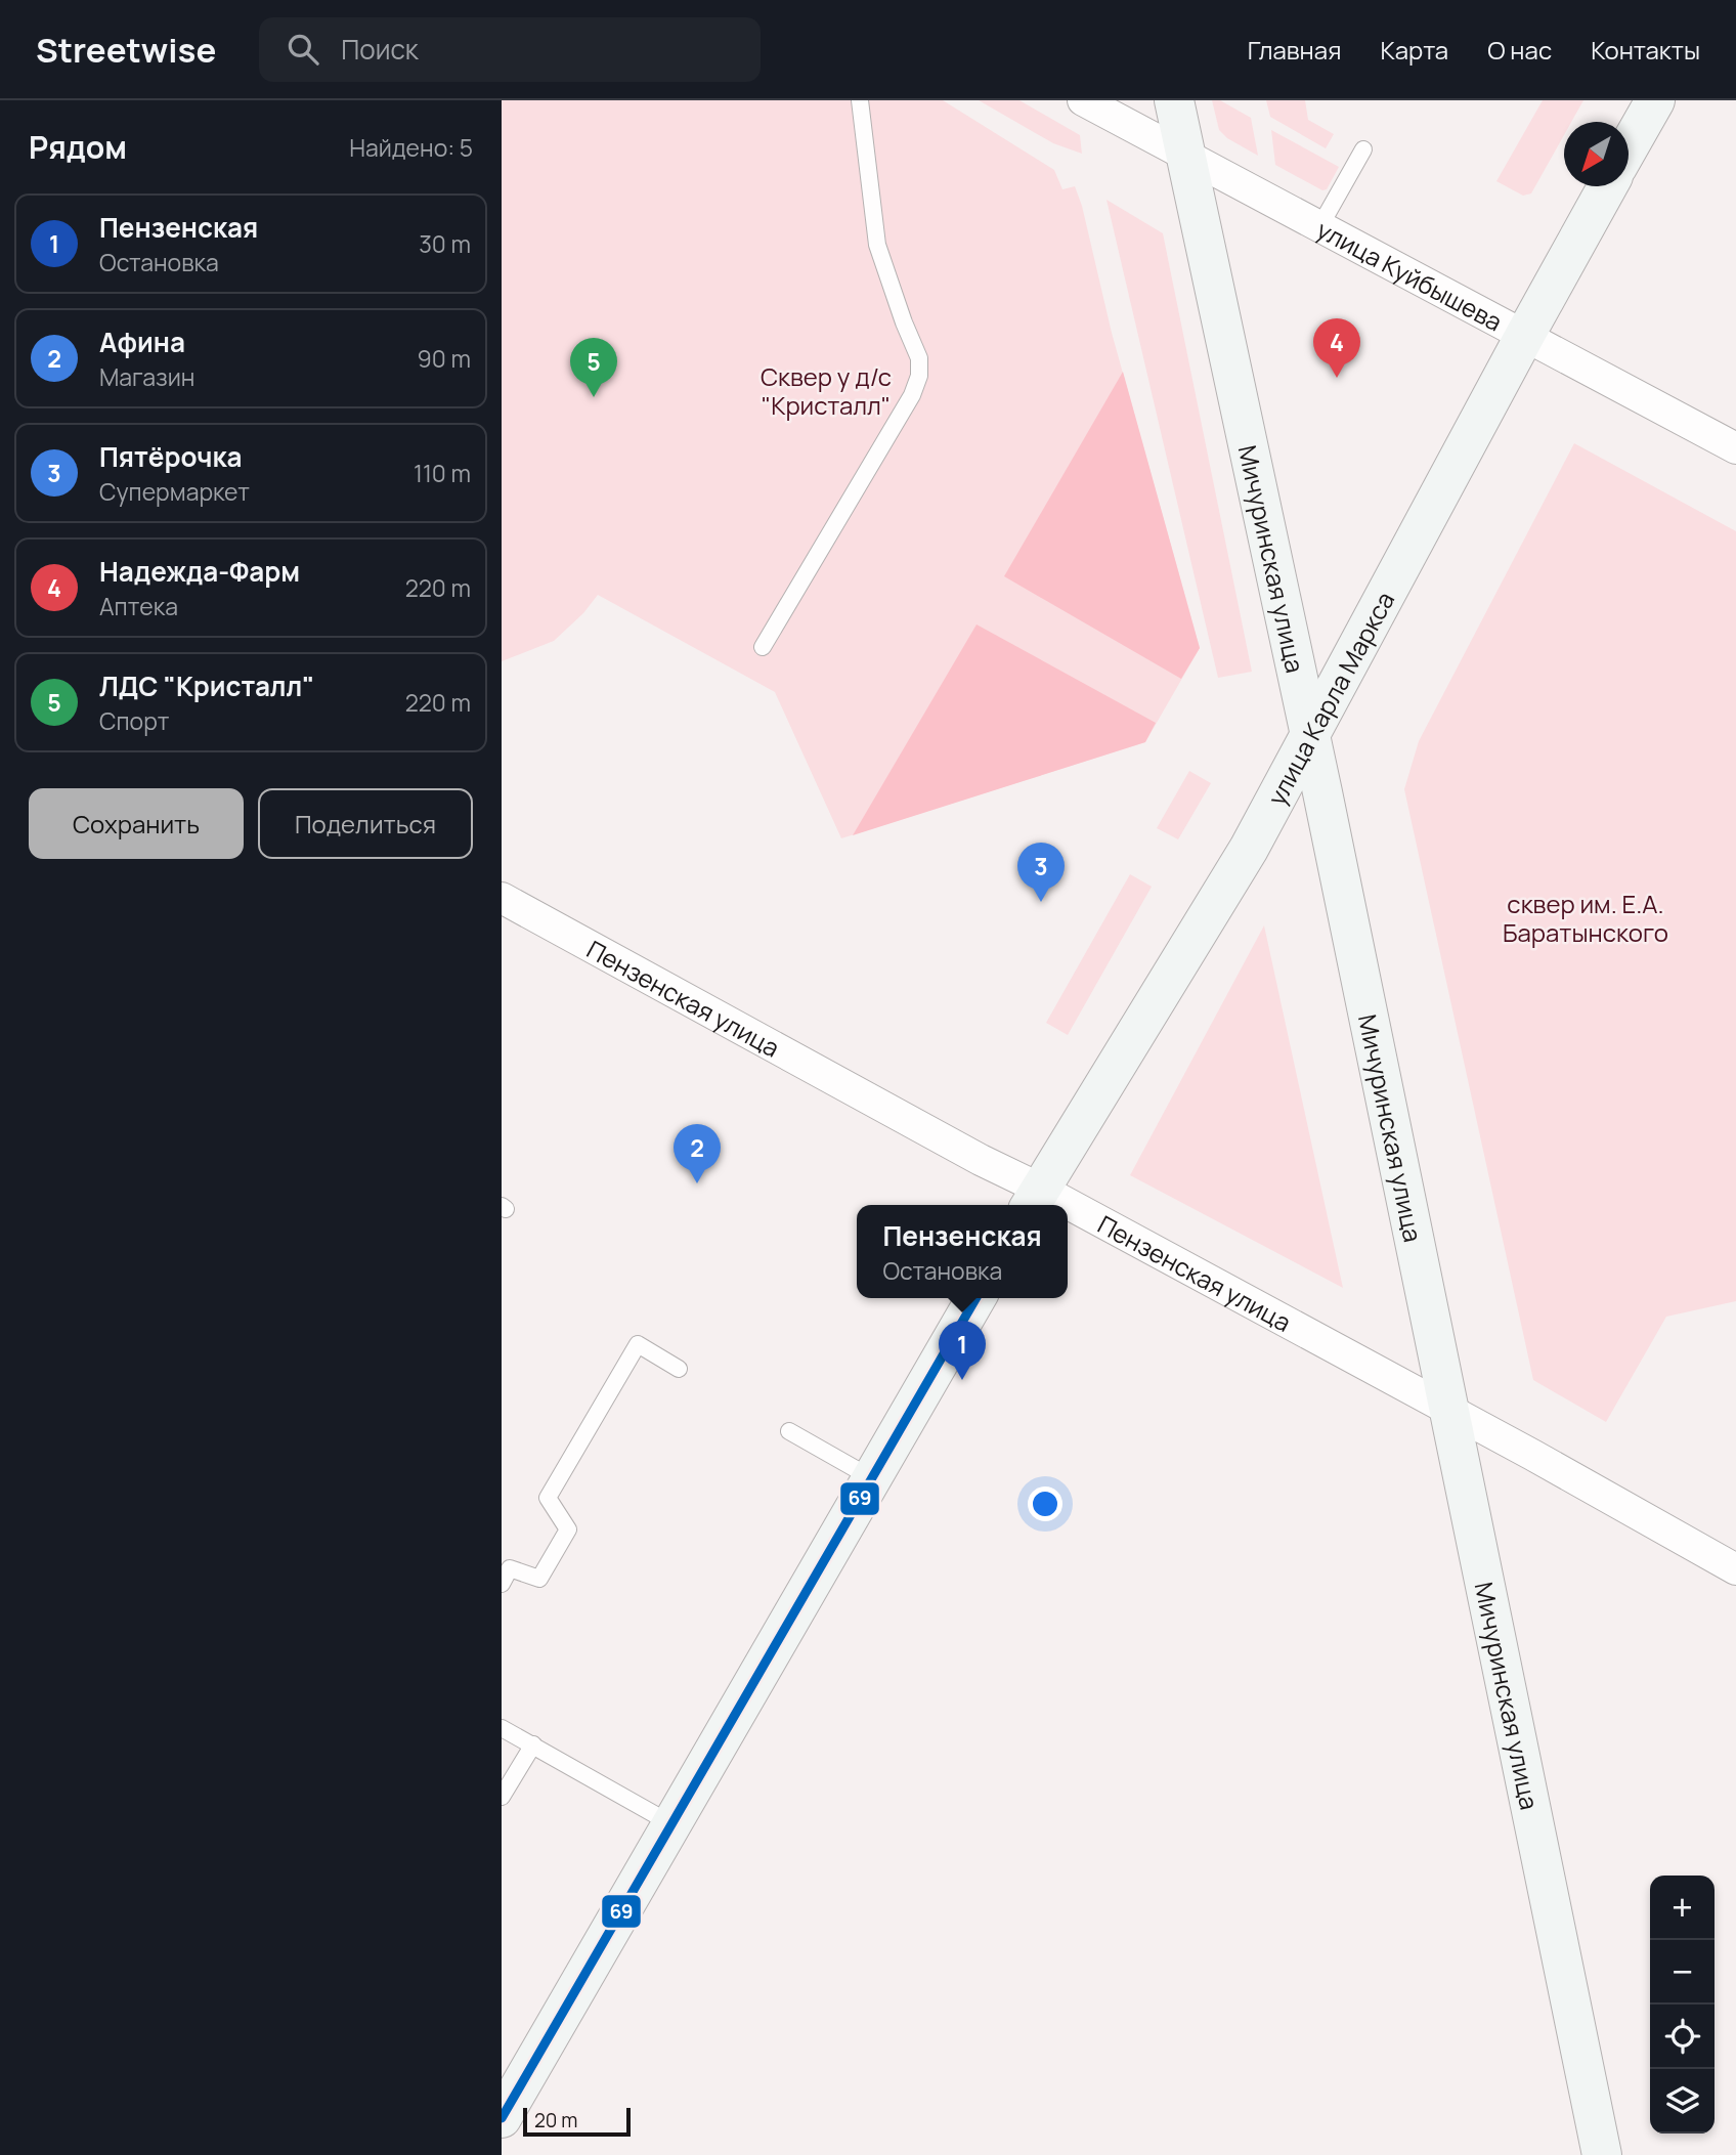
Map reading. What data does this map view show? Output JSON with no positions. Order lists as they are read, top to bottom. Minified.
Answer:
{"streets":{"main road":["Мичуринская улица","улица Карла Маркса"],"street":["улица Куйбышева","Пензенская улица"]},"crossings":[["улица Куйбышева","Мичуринская улица"],["улица Куйбышева","улица Карла Маркса"],["Мичуринская улица","улица Карла Маркса"],["Мичуринская улица","Пензенская улица"],["улица Карла Маркса","Пензенская улица"]],"parks":["Сквер у д/с \"Кристалл\"","сквер им. Е.А. Баратынского"],"lines":["transit line 69"],"scale_bar":"20 m","north":"bottom left","page":{"header":"Streetwise","search":"Поиск","nav":["Главная","Карта","О нас","Контакты"],"heading":["Рядом","Найдено: 5"],"list":[{"mark":"1","name":"Пензенская","note":"Остановка","value":"30 m"},{"mark":"2","name":"Афина","note":"Магазин","value":"90 m"},{"mark":"3","name":"Пятёрочка","note":"Супермаркет","value":"110 m"},{"mark":"4","name":"Надежда-Фарм","note":"Аптека","value":"220 m"},{"mark":"5","name":"ЛДС \"Кристалл\"","note":"Спорт","value":"220 m"}],"pins":["4","5","3","2","1"],"buttons":["Сохранить","Поделиться"],"popup":["Пензенская","Остановка"],"map_buttons":["+","−"],"scale":"20 m"}}
